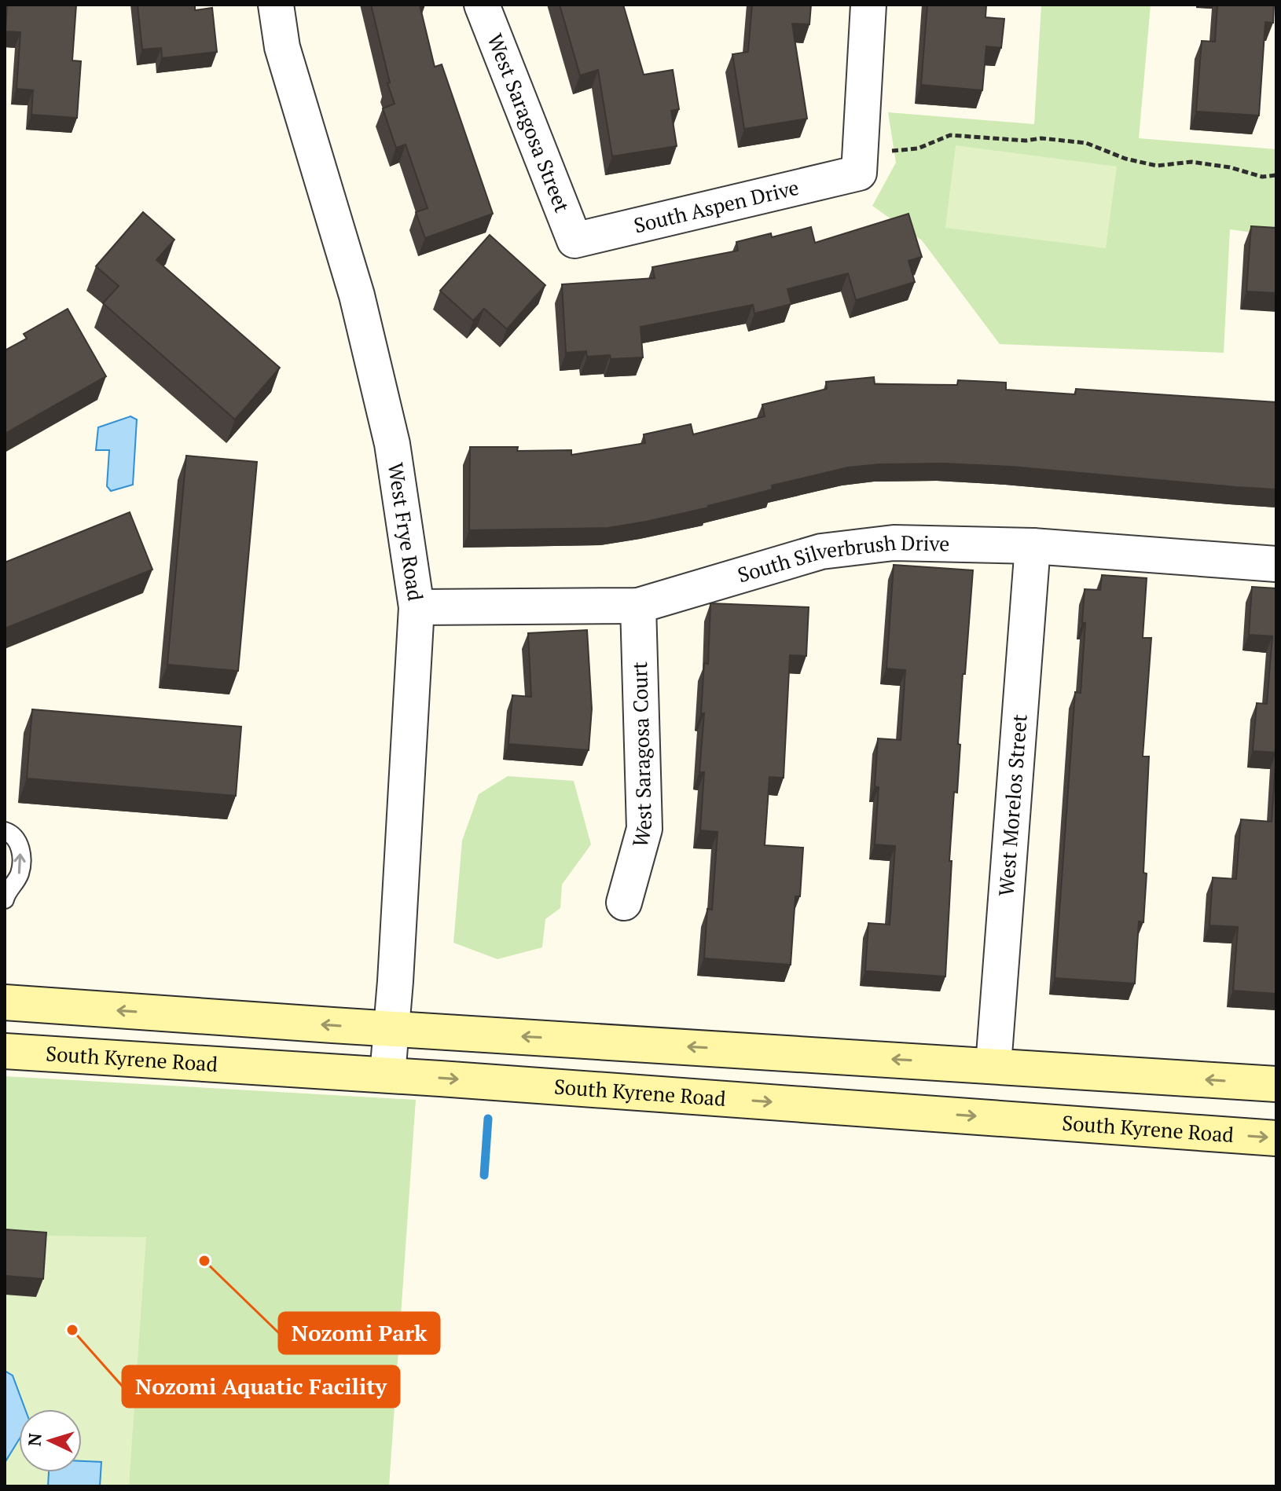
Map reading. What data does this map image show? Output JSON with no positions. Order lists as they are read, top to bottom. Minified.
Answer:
{"streets":{"main road":["South Kyrene Road"],"street":["West Saragosa Street","South Aspen Drive","West Frye Road","South Silverbrush Drive","West Saragosa Court","West Morelos Street"]},"crossings":[["West Saragosa Street","South Aspen Drive"],["West Frye Road","South Silverbrush Drive"],["West Frye Road","South Kyrene Road"],["South Silverbrush Drive","West Saragosa Court"],["South Silverbrush Drive","West Morelos Street"]],"places":["Nozomi Park","Nozomi Aquatic Facility"],"north":"left"}
